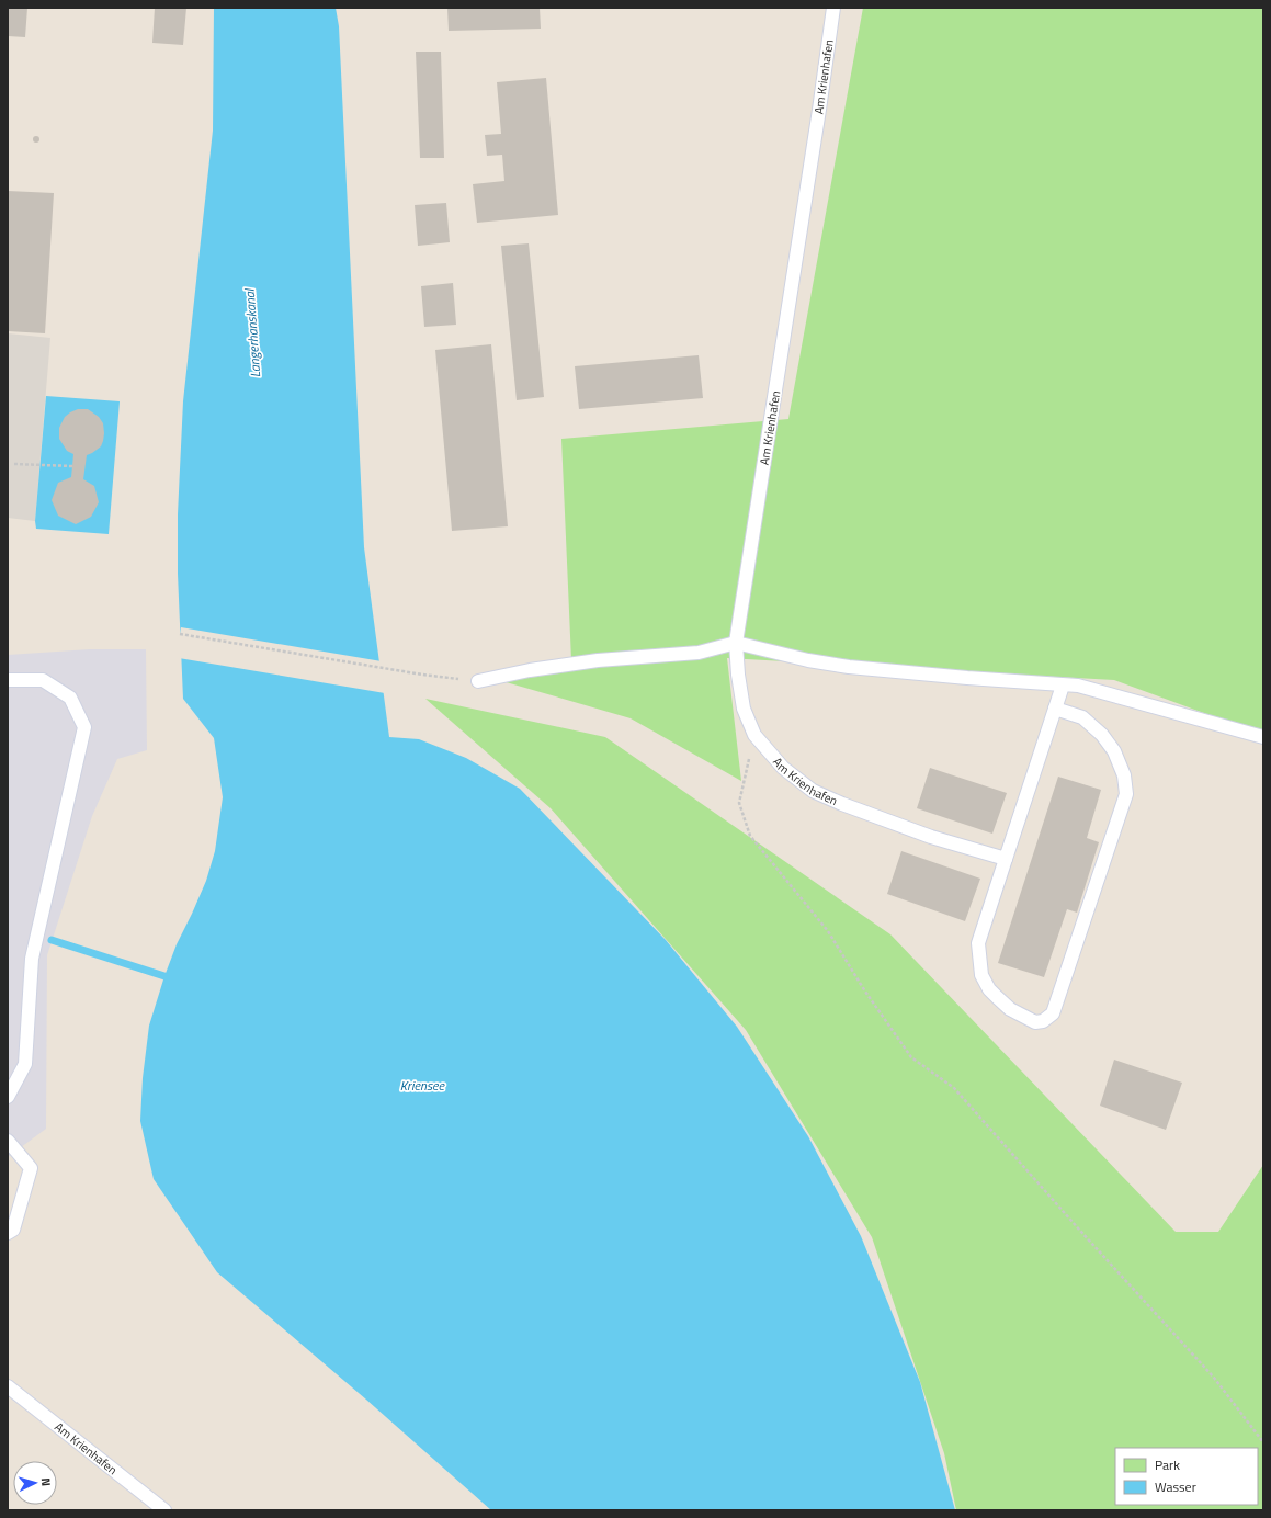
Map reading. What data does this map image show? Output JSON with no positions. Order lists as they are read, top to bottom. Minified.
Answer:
{"streets":{"lane":["Am Krienhafen"]},"water":["Langerhanskanal","Kriensee"],"legend":["Park","Wasser"],"north":"right"}
